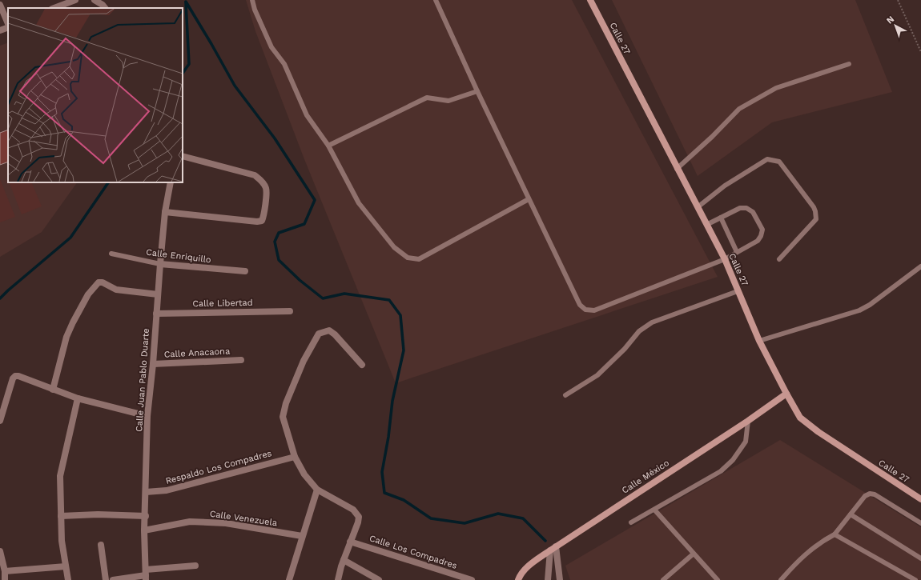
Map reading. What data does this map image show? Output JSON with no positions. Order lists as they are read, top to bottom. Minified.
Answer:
{"streets":{"street":["Calle 27","Calle Enriquillo","Calle Libertad","Calle Anacaona","Calle Juan Pablo Duarte","Respaldo Los Compadres","Calle México","Calle Venezuela","Calle Los Compadres"]},"crossings":[["Calle 27","Calle México"],["Calle Enriquillo","Calle Juan Pablo Duarte"],["Calle Libertad","Calle Juan Pablo Duarte"],["Calle Anacaona","Calle Juan Pablo Duarte"],["Calle Juan Pablo Duarte","Respaldo Los Compadres"],["Calle Juan Pablo Duarte","Calle Venezuela"]],"north":"top left"}
